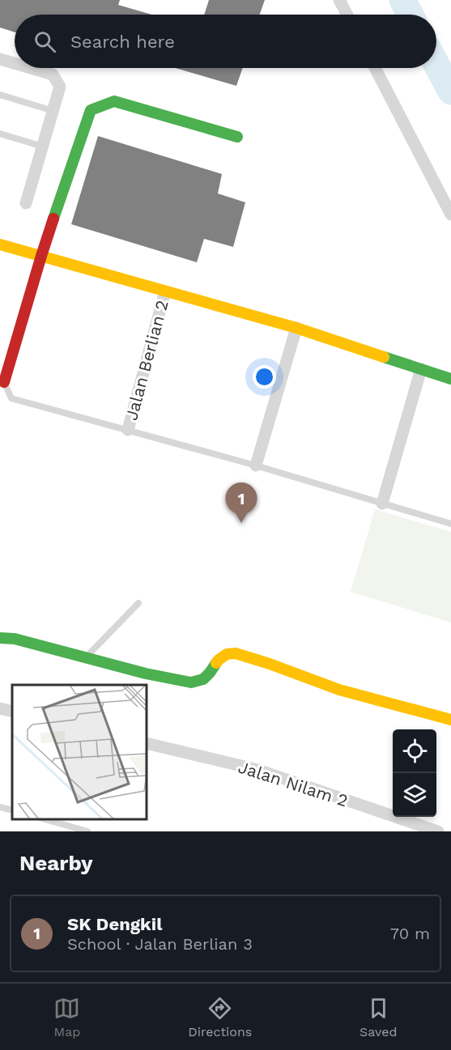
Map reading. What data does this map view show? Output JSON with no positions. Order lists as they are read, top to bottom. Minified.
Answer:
{"streets":{"street":["Jalan Berlian 2","Jalan Nilam 2"]},"page":{"search":"Search here","pins":"1","heading":"Nearby","list":[{"mark":"1","name":"SK Dengkil","note":"School · Jalan Berlian 3","value":"70 m"}],"nav":["Map","Directions","Saved"]}}
